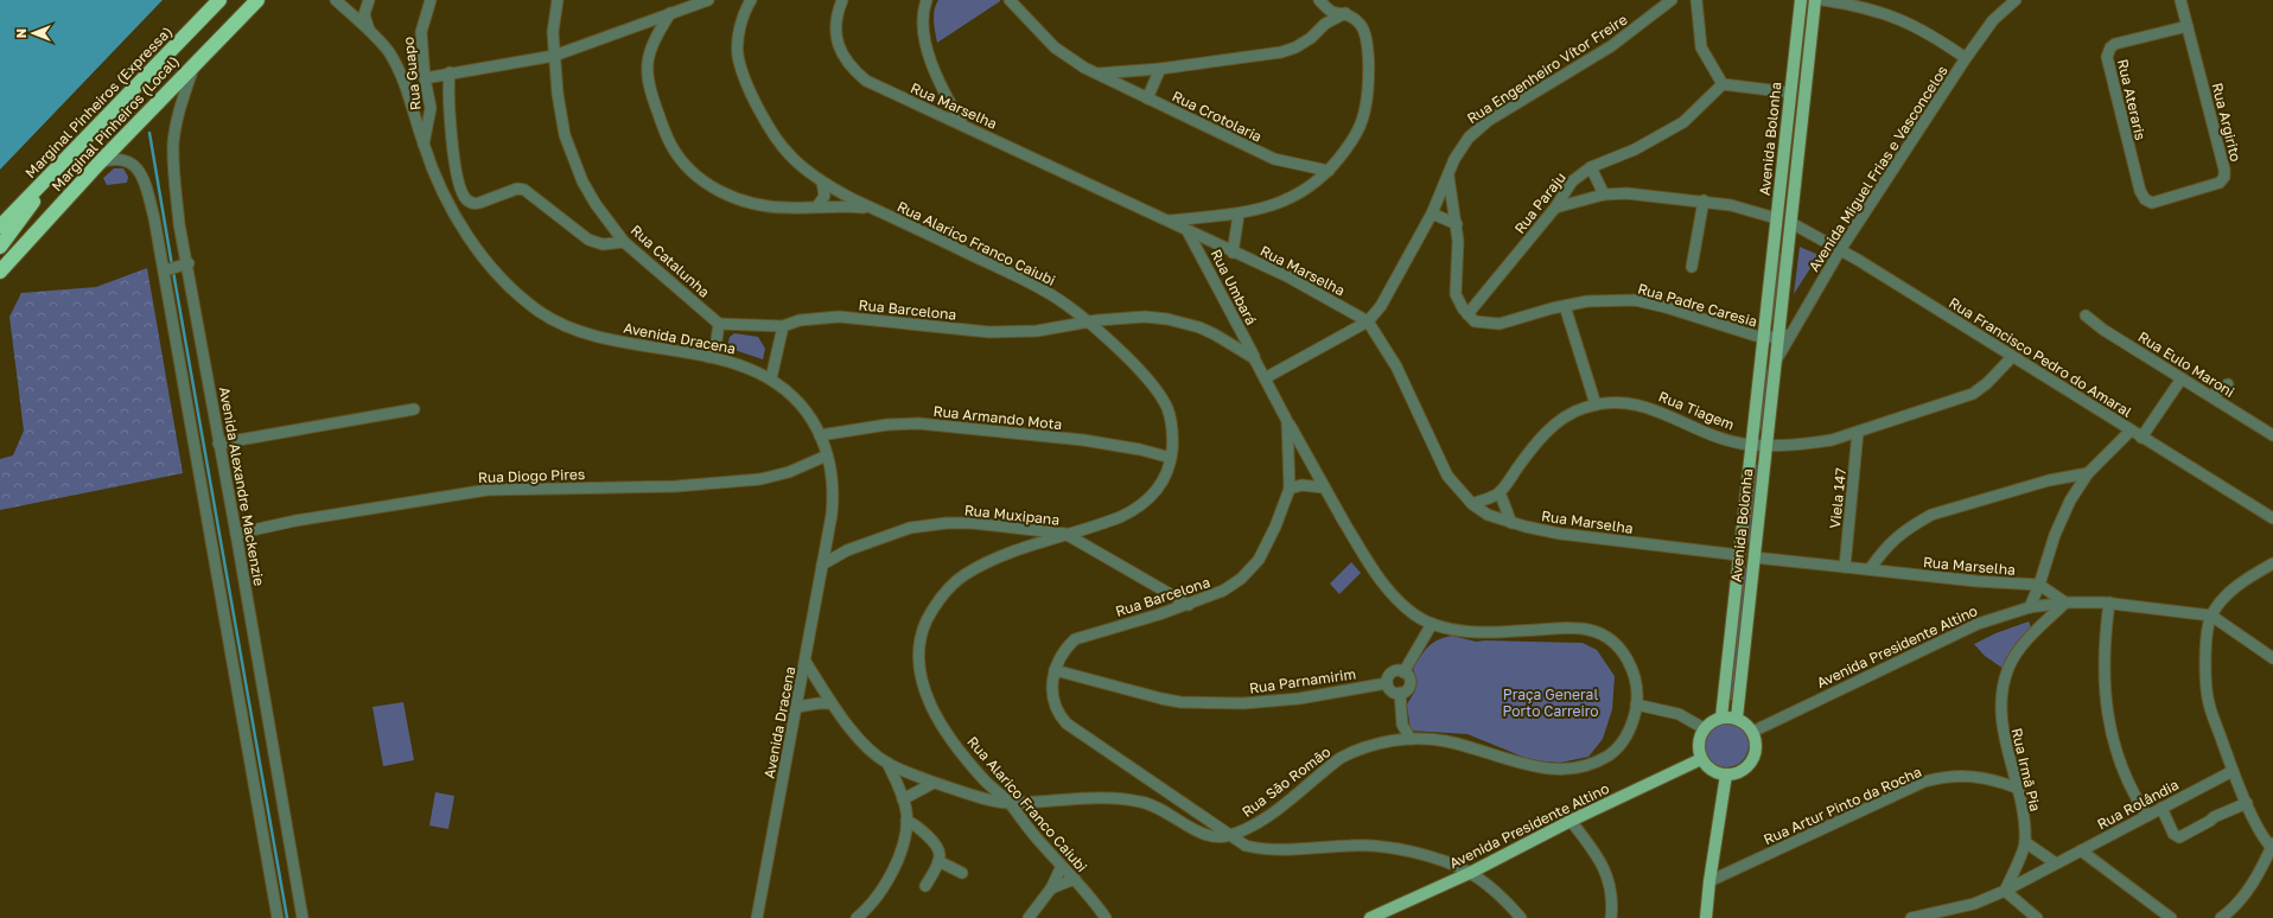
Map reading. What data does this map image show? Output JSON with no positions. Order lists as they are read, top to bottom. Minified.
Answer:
{"streets":{"highway":["Marginal Pinheiros (Expressa)","Marginal Pinheiros (Local)"],"main road":["Avenida Bolonha","Avenida Presidente Altino"],"street":["Rua Engenheiro Vítor Freire","Rua Guapo","Rua Ateraris","Rua Marselha","Rua Crotolaria","Rua Argirito","Avenida Miguel Frias e Vasconcelos","Rua Paraju","Rua Alarico Franco Caiubi","Rua Catalunha","Rua Umbará","Rua Padre Caresia","Rua Barcelona","Avenida Dracena","Rua Francisco Pedro do Amaral","Rua Eulo Maroni","Rua Tiagem","Rua Armando Mota","Rua Diogo Pires","Avenida Alexandre Mackenzie","Viela 147","Rua Muxipana","Rua Parnamirim","Rua Irmã Pia","Rua São Romão","Rua Rolândia","Rua Artur Pinto da Rocha"]},"crossings":[["Rua Engenheiro Vítor Freire","Rua Marselha"],["Rua Guapo","Avenida Dracena"],["Rua Ateraris","Rua Argirito"],["Rua Marselha","Avenida Bolonha"],["Rua Marselha","Rua Umbará"],["Rua Marselha","Viela 147"],["Marginal Pinheiros (Local)","Avenida Alexandre Mackenzie"],["Avenida Bolonha","Avenida Miguel Frias e Vasconcelos"],["Avenida Bolonha","Rua Padre Caresia"],["Avenida Bolonha","Rua Francisco Pedro do Amaral"],["Avenida Bolonha","Rua Tiagem"],["Avenida Bolonha","Avenida Presidente Altino"],["Avenida Miguel Frias e Vasconcelos","Rua Francisco Pedro do Amaral"],["Rua Paraju","Rua Padre Caresia"],["Rua Alarico Franco Caiubi","Rua Barcelona"],["Rua Alarico Franco Caiubi","Rua Armando Mota"],["Rua Alarico Franco Caiubi","Rua Muxipana"],["Rua Catalunha","Rua Barcelona"],["Rua Umbará","Rua Barcelona"],["Rua Barcelona","Rua Muxipana"],["Rua Barcelona","Avenida Presidente Altino"],["Rua Barcelona","Rua Parnamirim"],["Rua Barcelona","Rua São Romão"],["Avenida Dracena","Rua Armando Mota"],["Avenida Dracena","Rua Diogo Pires"],["Avenida Dracena","Rua Muxipana"],["Rua Francisco Pedro do Amaral","Rua Tiagem"],["Rua Tiagem","Viela 147"],["Rua Diogo Pires","Avenida Alexandre Mackenzie"],["Avenida Presidente Altino","Rua Irmã Pia"],["Rua Irmã Pia","Rua Rolândia"],["Rua Irmã Pia","Rua Artur Pinto da Rocha"]],"parks":["Praça General Porto Carreiro"],"north":"left"}
